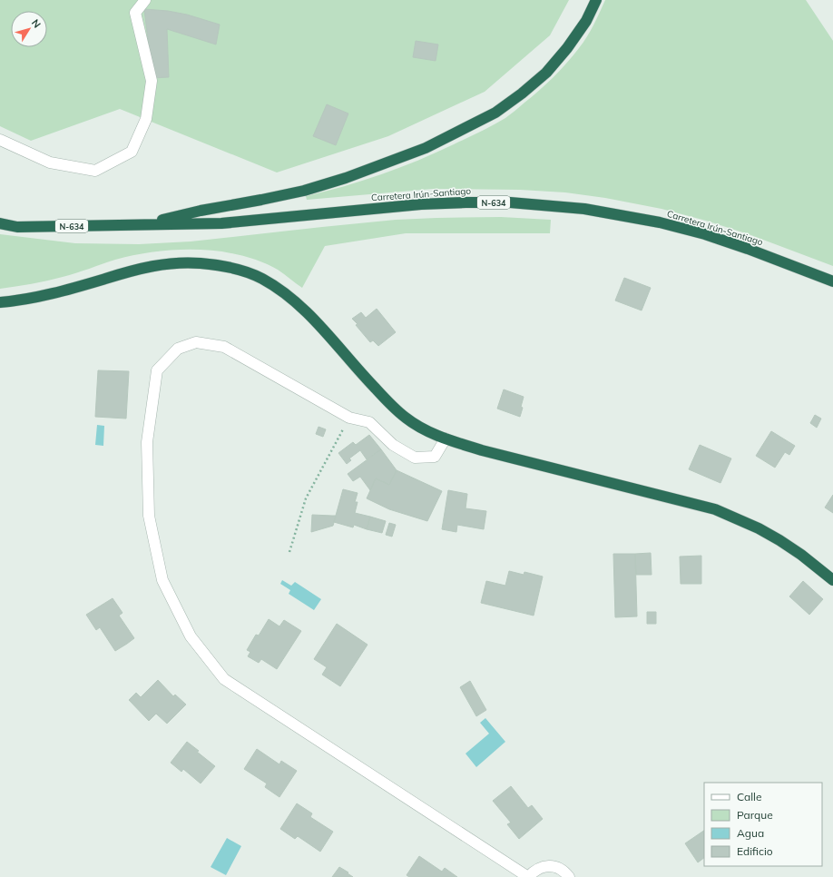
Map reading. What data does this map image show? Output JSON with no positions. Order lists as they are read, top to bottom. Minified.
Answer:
{"streets":{"highway":["Carretera Irún-Santiago","N-634"]},"legend":["Calle","Parque","Agua","Edificio"],"north":"top right"}
